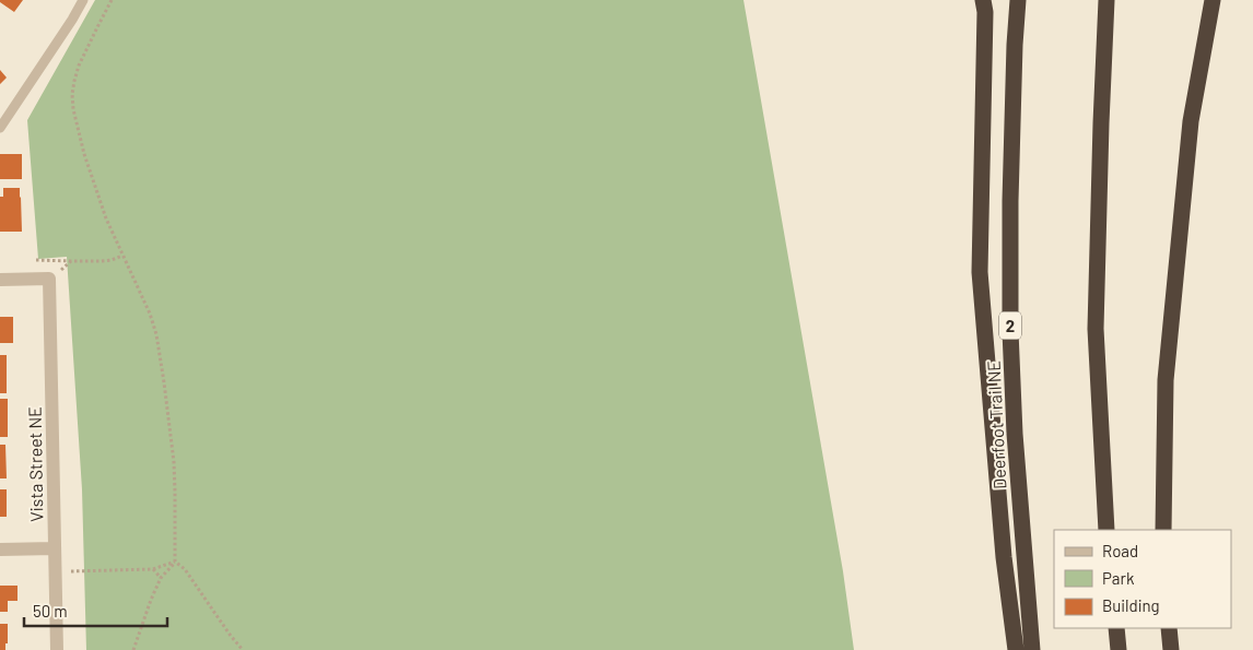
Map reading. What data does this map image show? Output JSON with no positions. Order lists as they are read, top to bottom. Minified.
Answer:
{"streets":{"highway":["2","Deerfoot Trail NE"],"street":["Vista Street NE"]},"legend":["Road","Park","Building"],"scale_bar":"50 m"}
